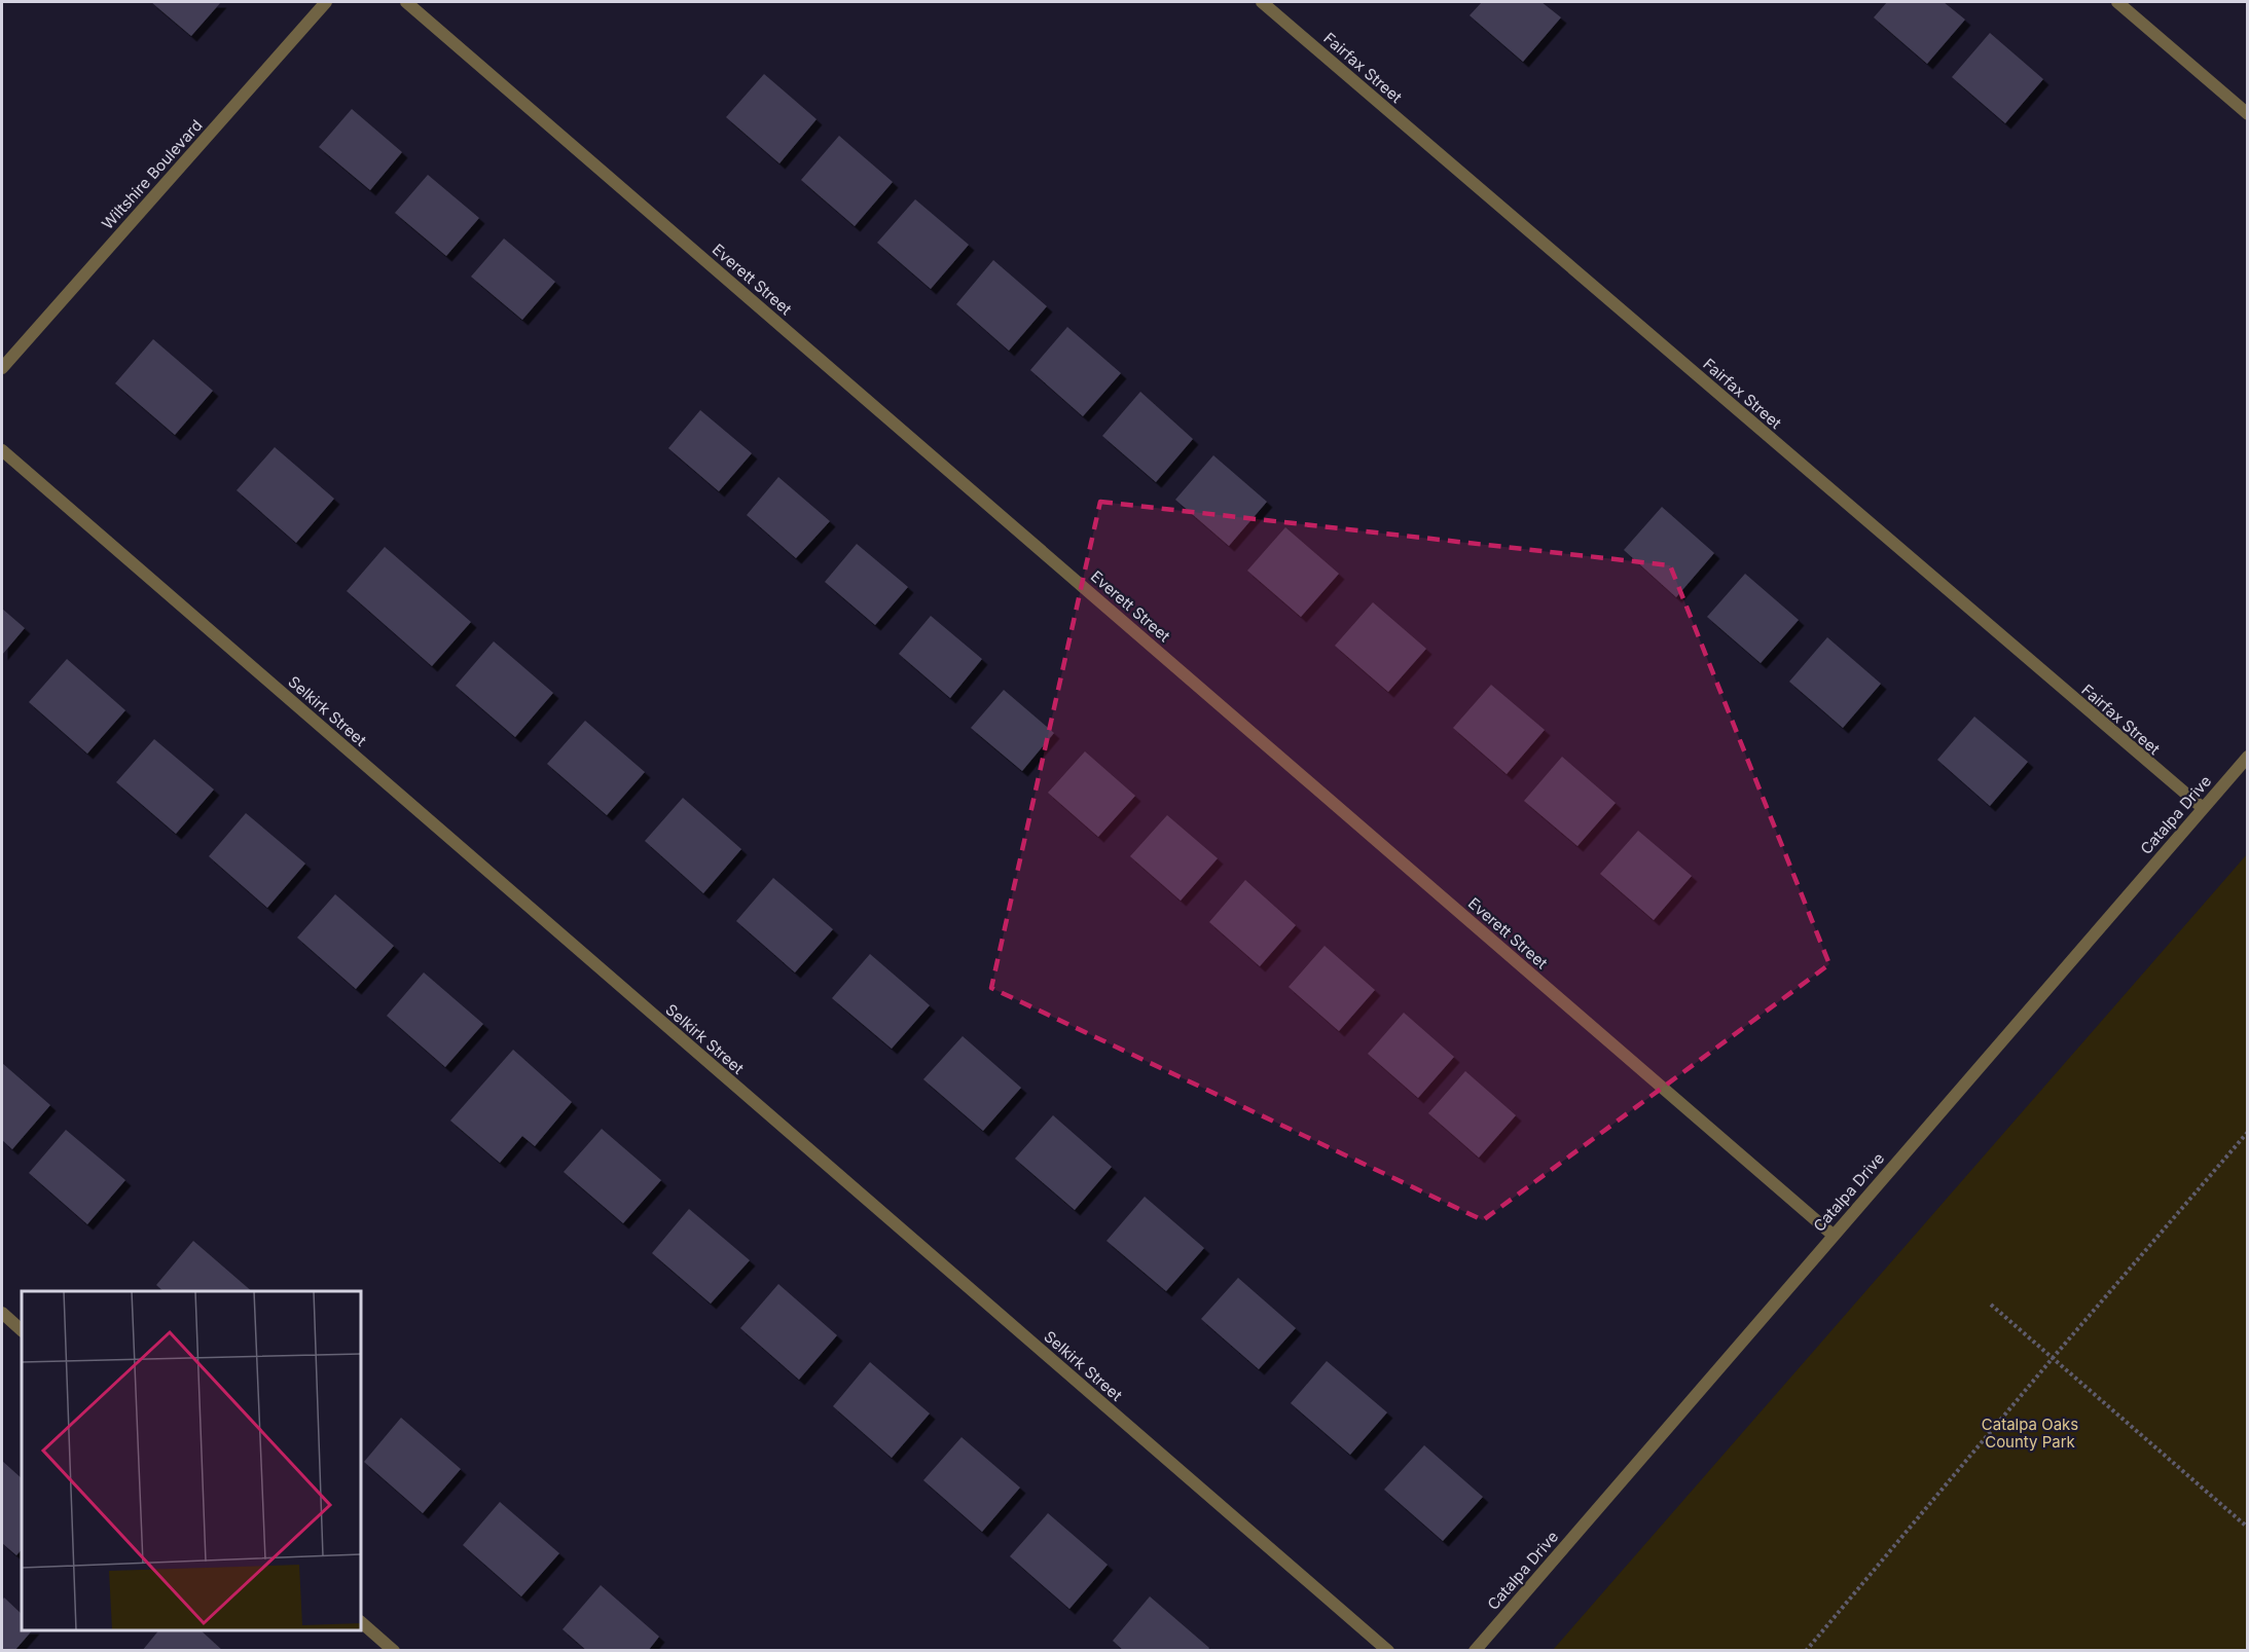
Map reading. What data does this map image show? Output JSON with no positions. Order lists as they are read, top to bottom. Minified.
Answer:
{"streets":{"street":["Fairfax Street","Wiltshire Boulevard","Everett Street","Selkirk Street","Catalpa Drive"]},"crossings":[["Fairfax Street","Catalpa Drive"],["Everett Street","Catalpa Drive"]],"parks":["Catalpa Oaks County Park"]}
